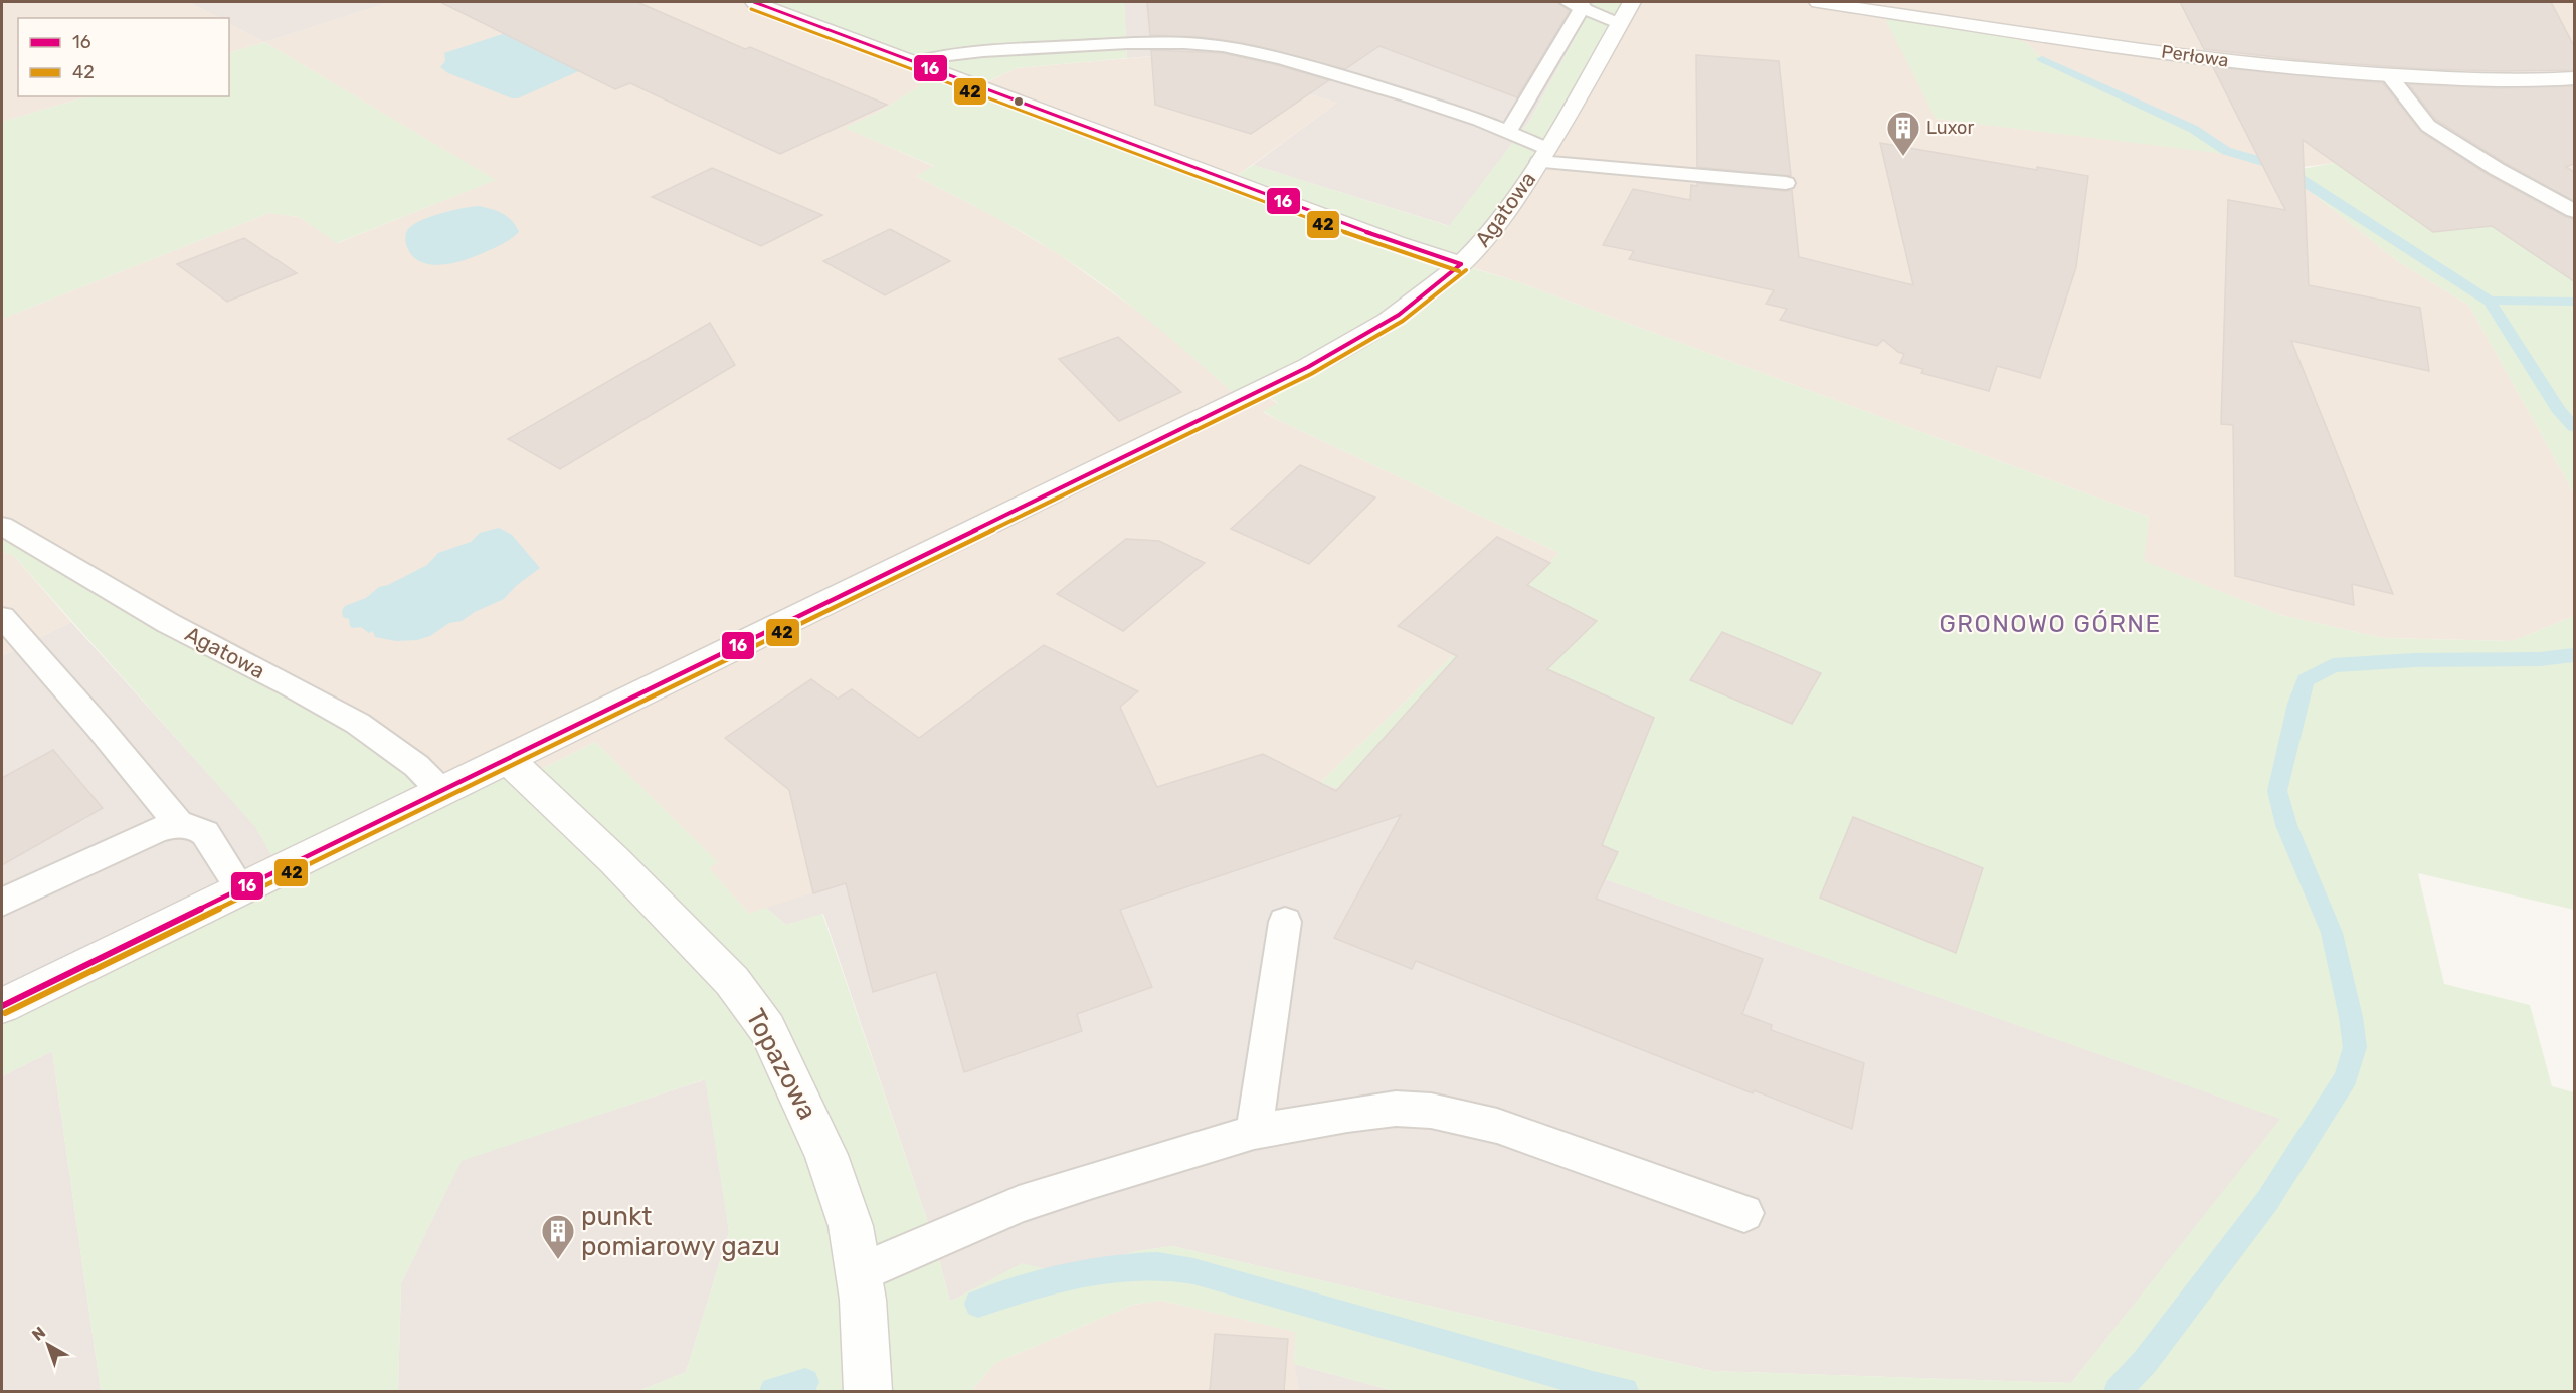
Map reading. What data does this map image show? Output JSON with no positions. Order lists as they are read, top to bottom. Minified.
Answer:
{"streets":{"street":["Perłowa","Agatowa","Topazowa"]},"crossings":[["Agatowa","Topazowa"]],"districts":["GRONOWO GÓRNE"],"places":{"building":["Luxor","punkt pomiarowy gazu"]},"lines":["transit line 16","transit line 42"],"legend":["16","42"],"north":"top left"}
